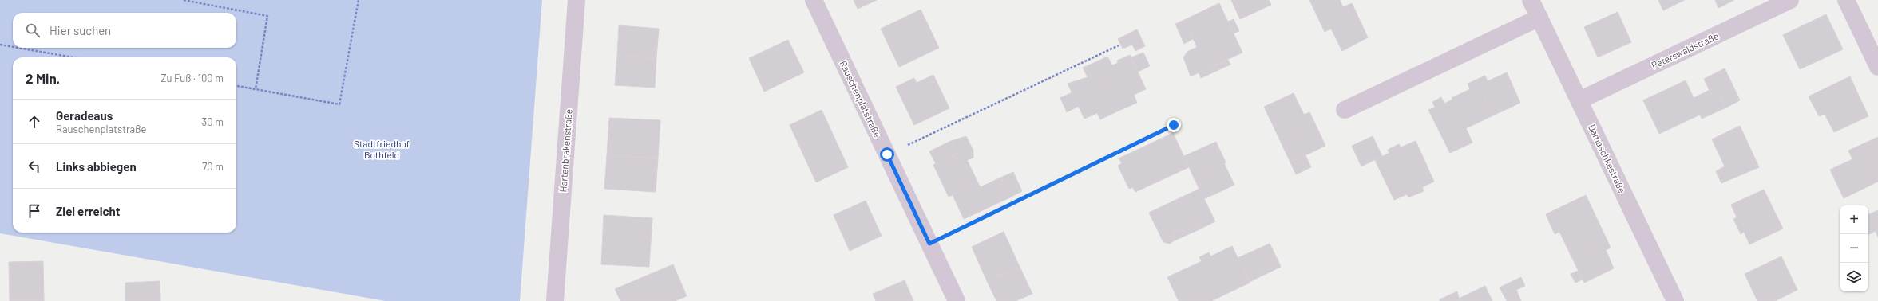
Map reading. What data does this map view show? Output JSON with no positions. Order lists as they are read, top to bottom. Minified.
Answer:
{"streets":{"street":["Peterswaldstraße","Rauschenplatstraße","Hartenbrakenstraße","Damaschkestraße"]},"crossings":[["Peterswaldstraße","Damaschkestraße"]],"parks":["Stadtfriedhof Bothfeld"],"page":{"search":"Hier suchen","heading":["2 Min.","Zu Fuß · 100 m"],"list":[["Geradeaus","Rauschenplatstraße","30 m"],["Links abbiegen","70 m"],"Ziel erreicht"],"map_buttons":["+","−"]}}
